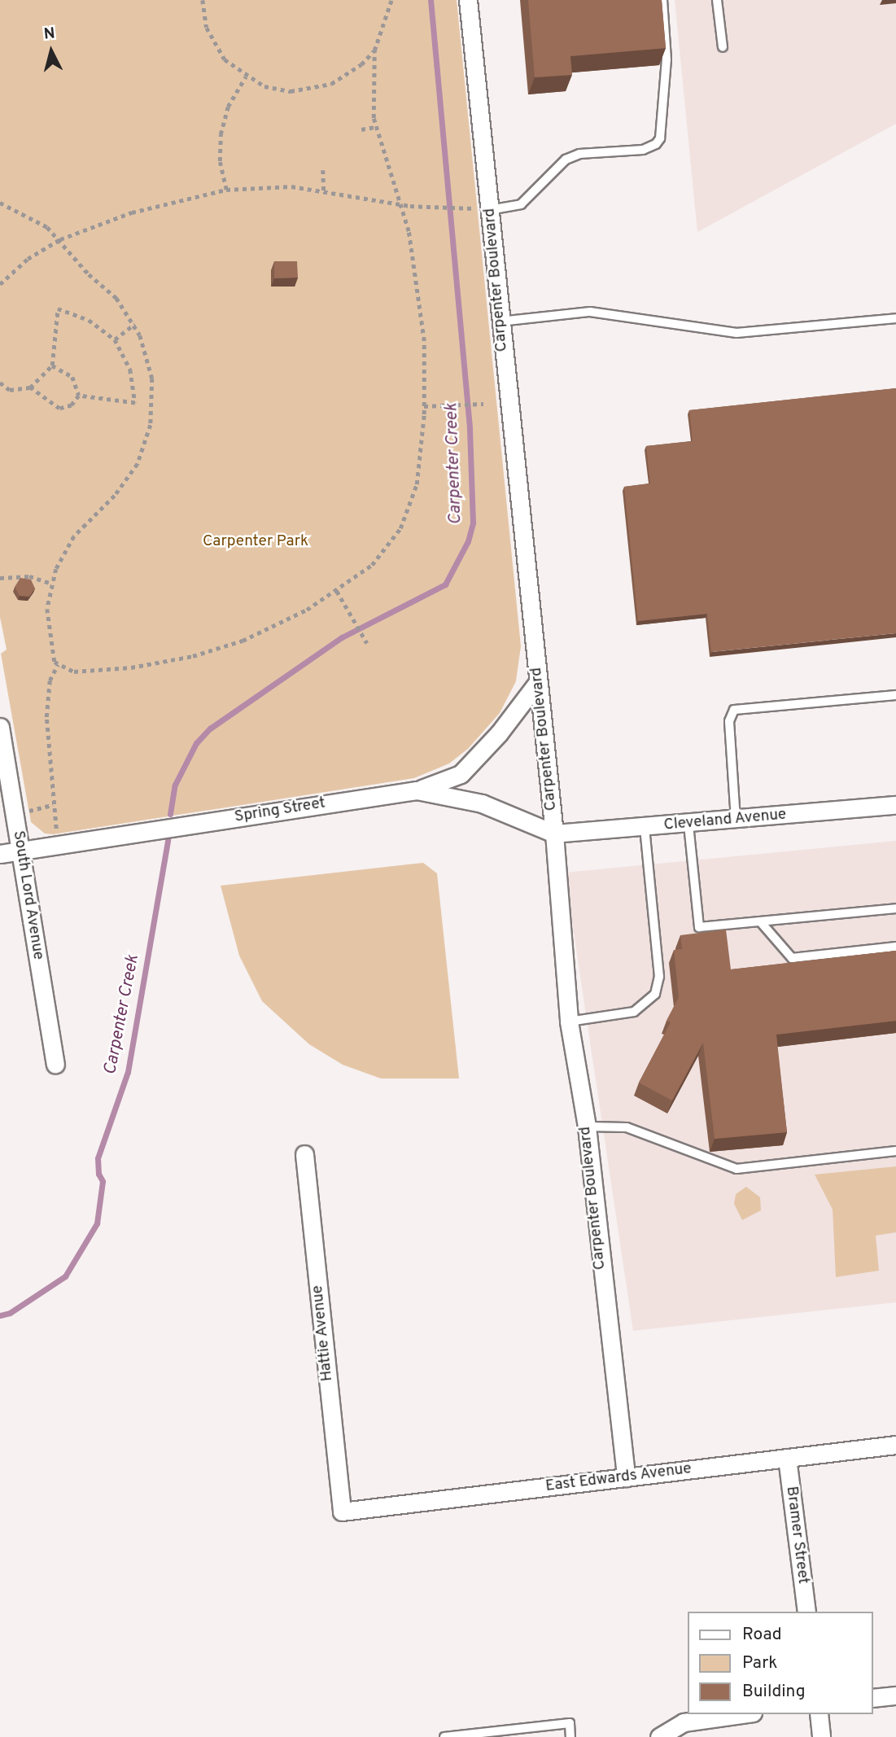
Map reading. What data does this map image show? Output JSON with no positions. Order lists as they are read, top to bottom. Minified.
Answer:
{"streets":{"street":["Carpenter Boulevard","Spring Street","Cleveland Avenue","South Lord Avenue","Hattie Avenue","East Edwards Avenue","Bramer Street"]},"crossings":[["Carpenter Boulevard","Spring Street"],["Carpenter Boulevard","Cleveland Avenue"],["Carpenter Boulevard","East Edwards Avenue"],["Spring Street","Cleveland Avenue"],["Spring Street","South Lord Avenue"],["Hattie Avenue","East Edwards Avenue"],["East Edwards Avenue","Bramer Street"]],"water":["Carpenter Creek"],"parks":["Carpenter Park"],"legend":["Road","Park","Building"],"north":"top"}
